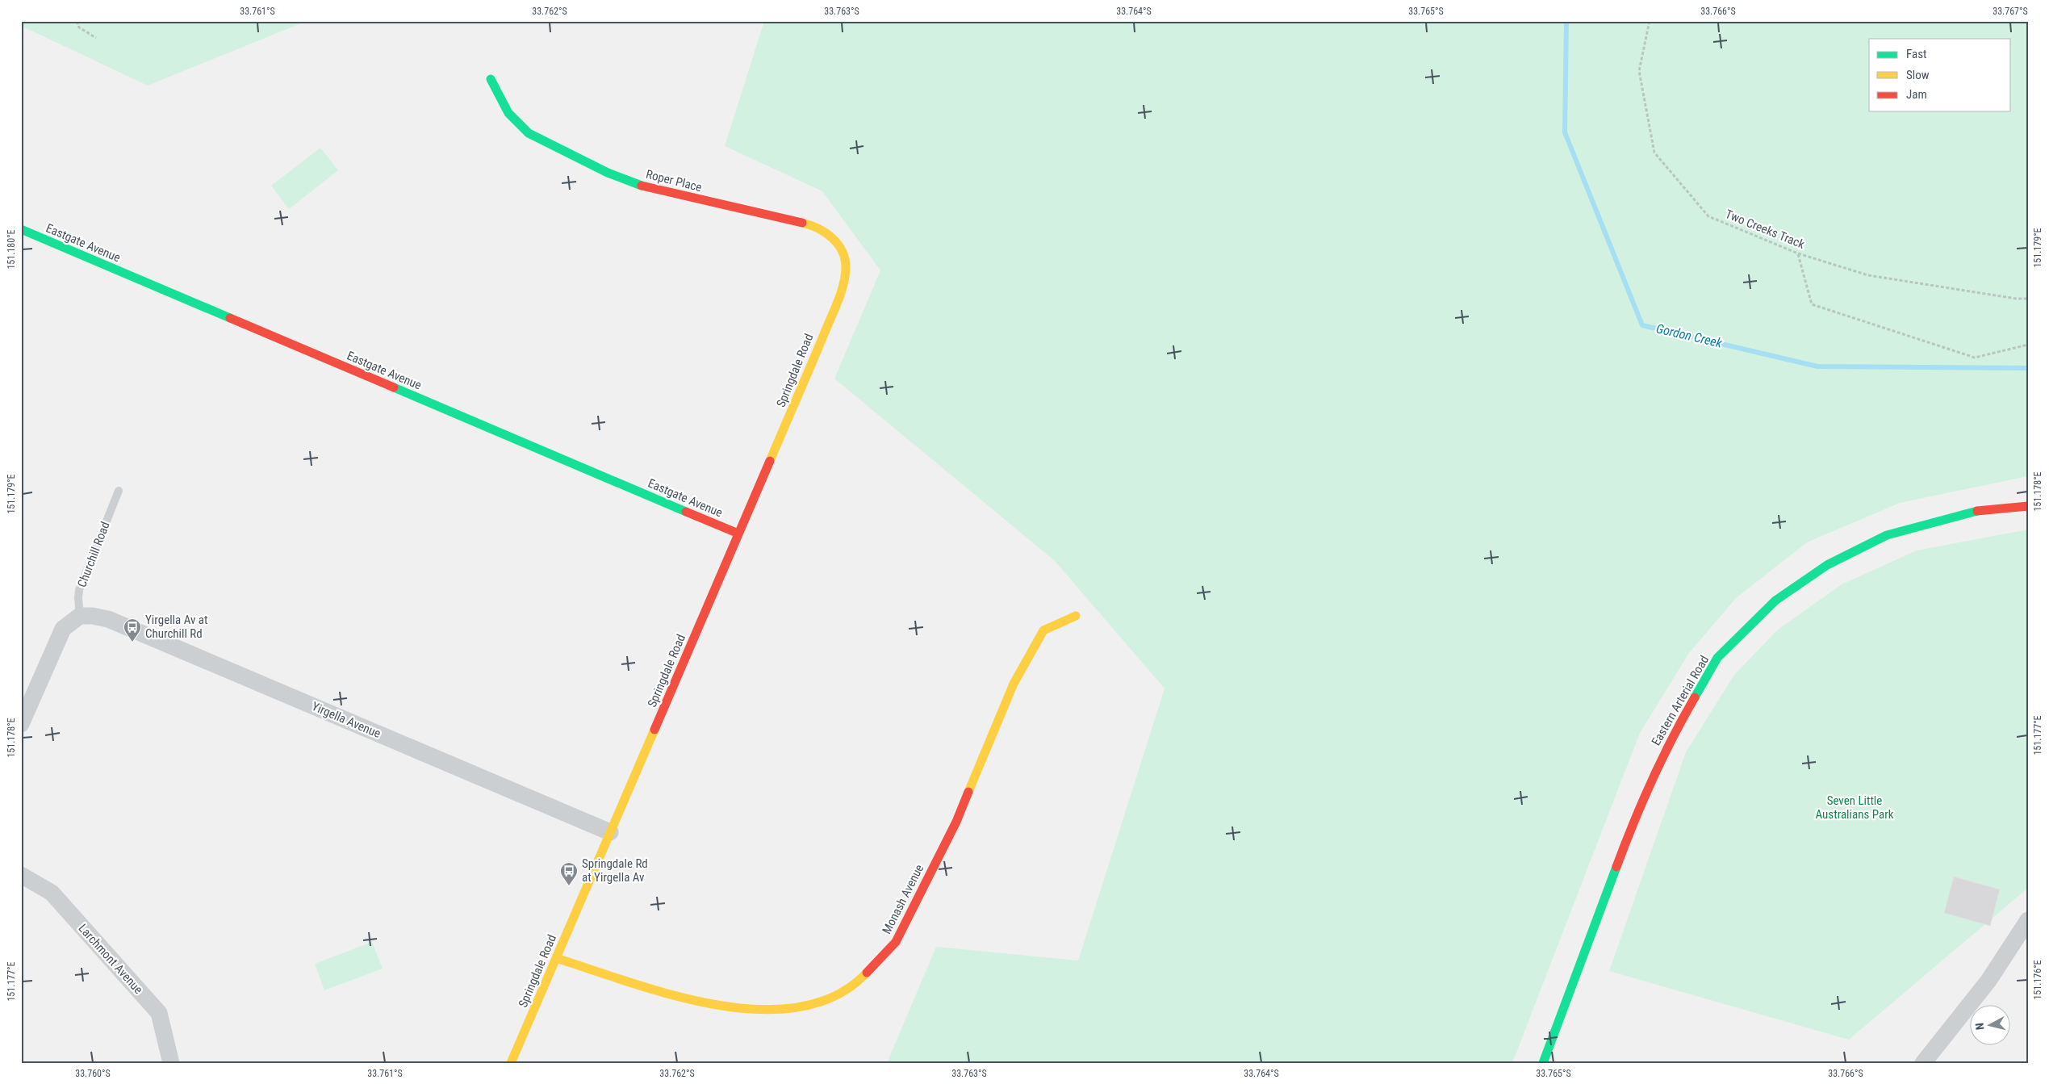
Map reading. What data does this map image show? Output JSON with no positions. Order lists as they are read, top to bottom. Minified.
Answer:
{"streets":{"street":["Roper Place","Eastgate Avenue","Springdale Road","Eastern Arterial Road","Yirgella Avenue","Monash Avenue","Larchmont Avenue"],"lane":["Churchill Road"],"path":["Two Creeks Track"]},"crossings":[["Roper Place","Springdale Road"],["Eastgate Avenue","Springdale Road"],["Springdale Road","Yirgella Avenue"],["Springdale Road","Monash Avenue"],["Churchill Road","Yirgella Avenue"]],"water":["Gordon Creek"],"parks":["Seven Little Australians Park"],"places":{"bus stop":["Yirgella Av at Churchill Rd","Springdale Rd at Yirgella Av"]},"legend":["Fast","Slow","Jam"],"north":"left","coordinates":["33.761°S","33.762°S","33.763°S","33.764°S","33.765°S","33.766°S","33.767°S","151.179°E","151.180°E","151.178°E","151.177°E","151.176°E","33.760°S"]}
